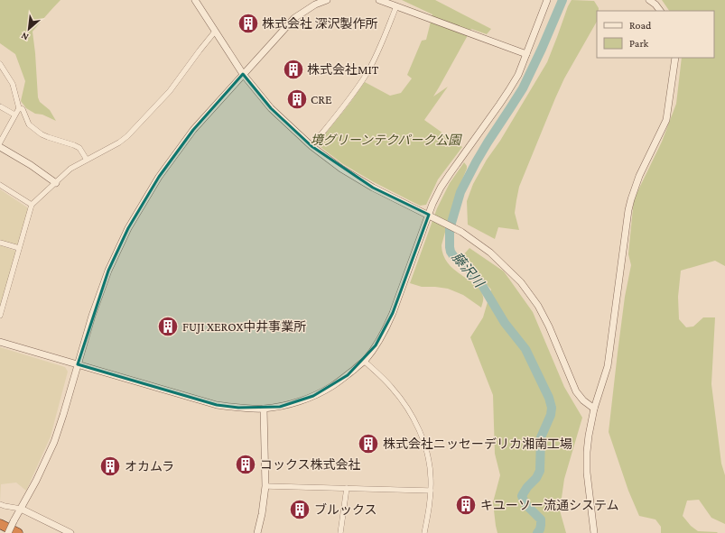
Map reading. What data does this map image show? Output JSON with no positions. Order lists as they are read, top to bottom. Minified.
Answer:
{"water":["藤沢川"],"parks":["境グリーンテクパーク公園"],"places":{"building":["株式会社 深沢製作所","株式会社MIT","CRE","FUJI XEROX中井事業所","株式会社ニッセーデリカ湘南工場","コックス株式会社","オカムラ","キユーソー流通システム","ブルックス"]},"legend":["Road","Park"],"north":"bottom left"}
